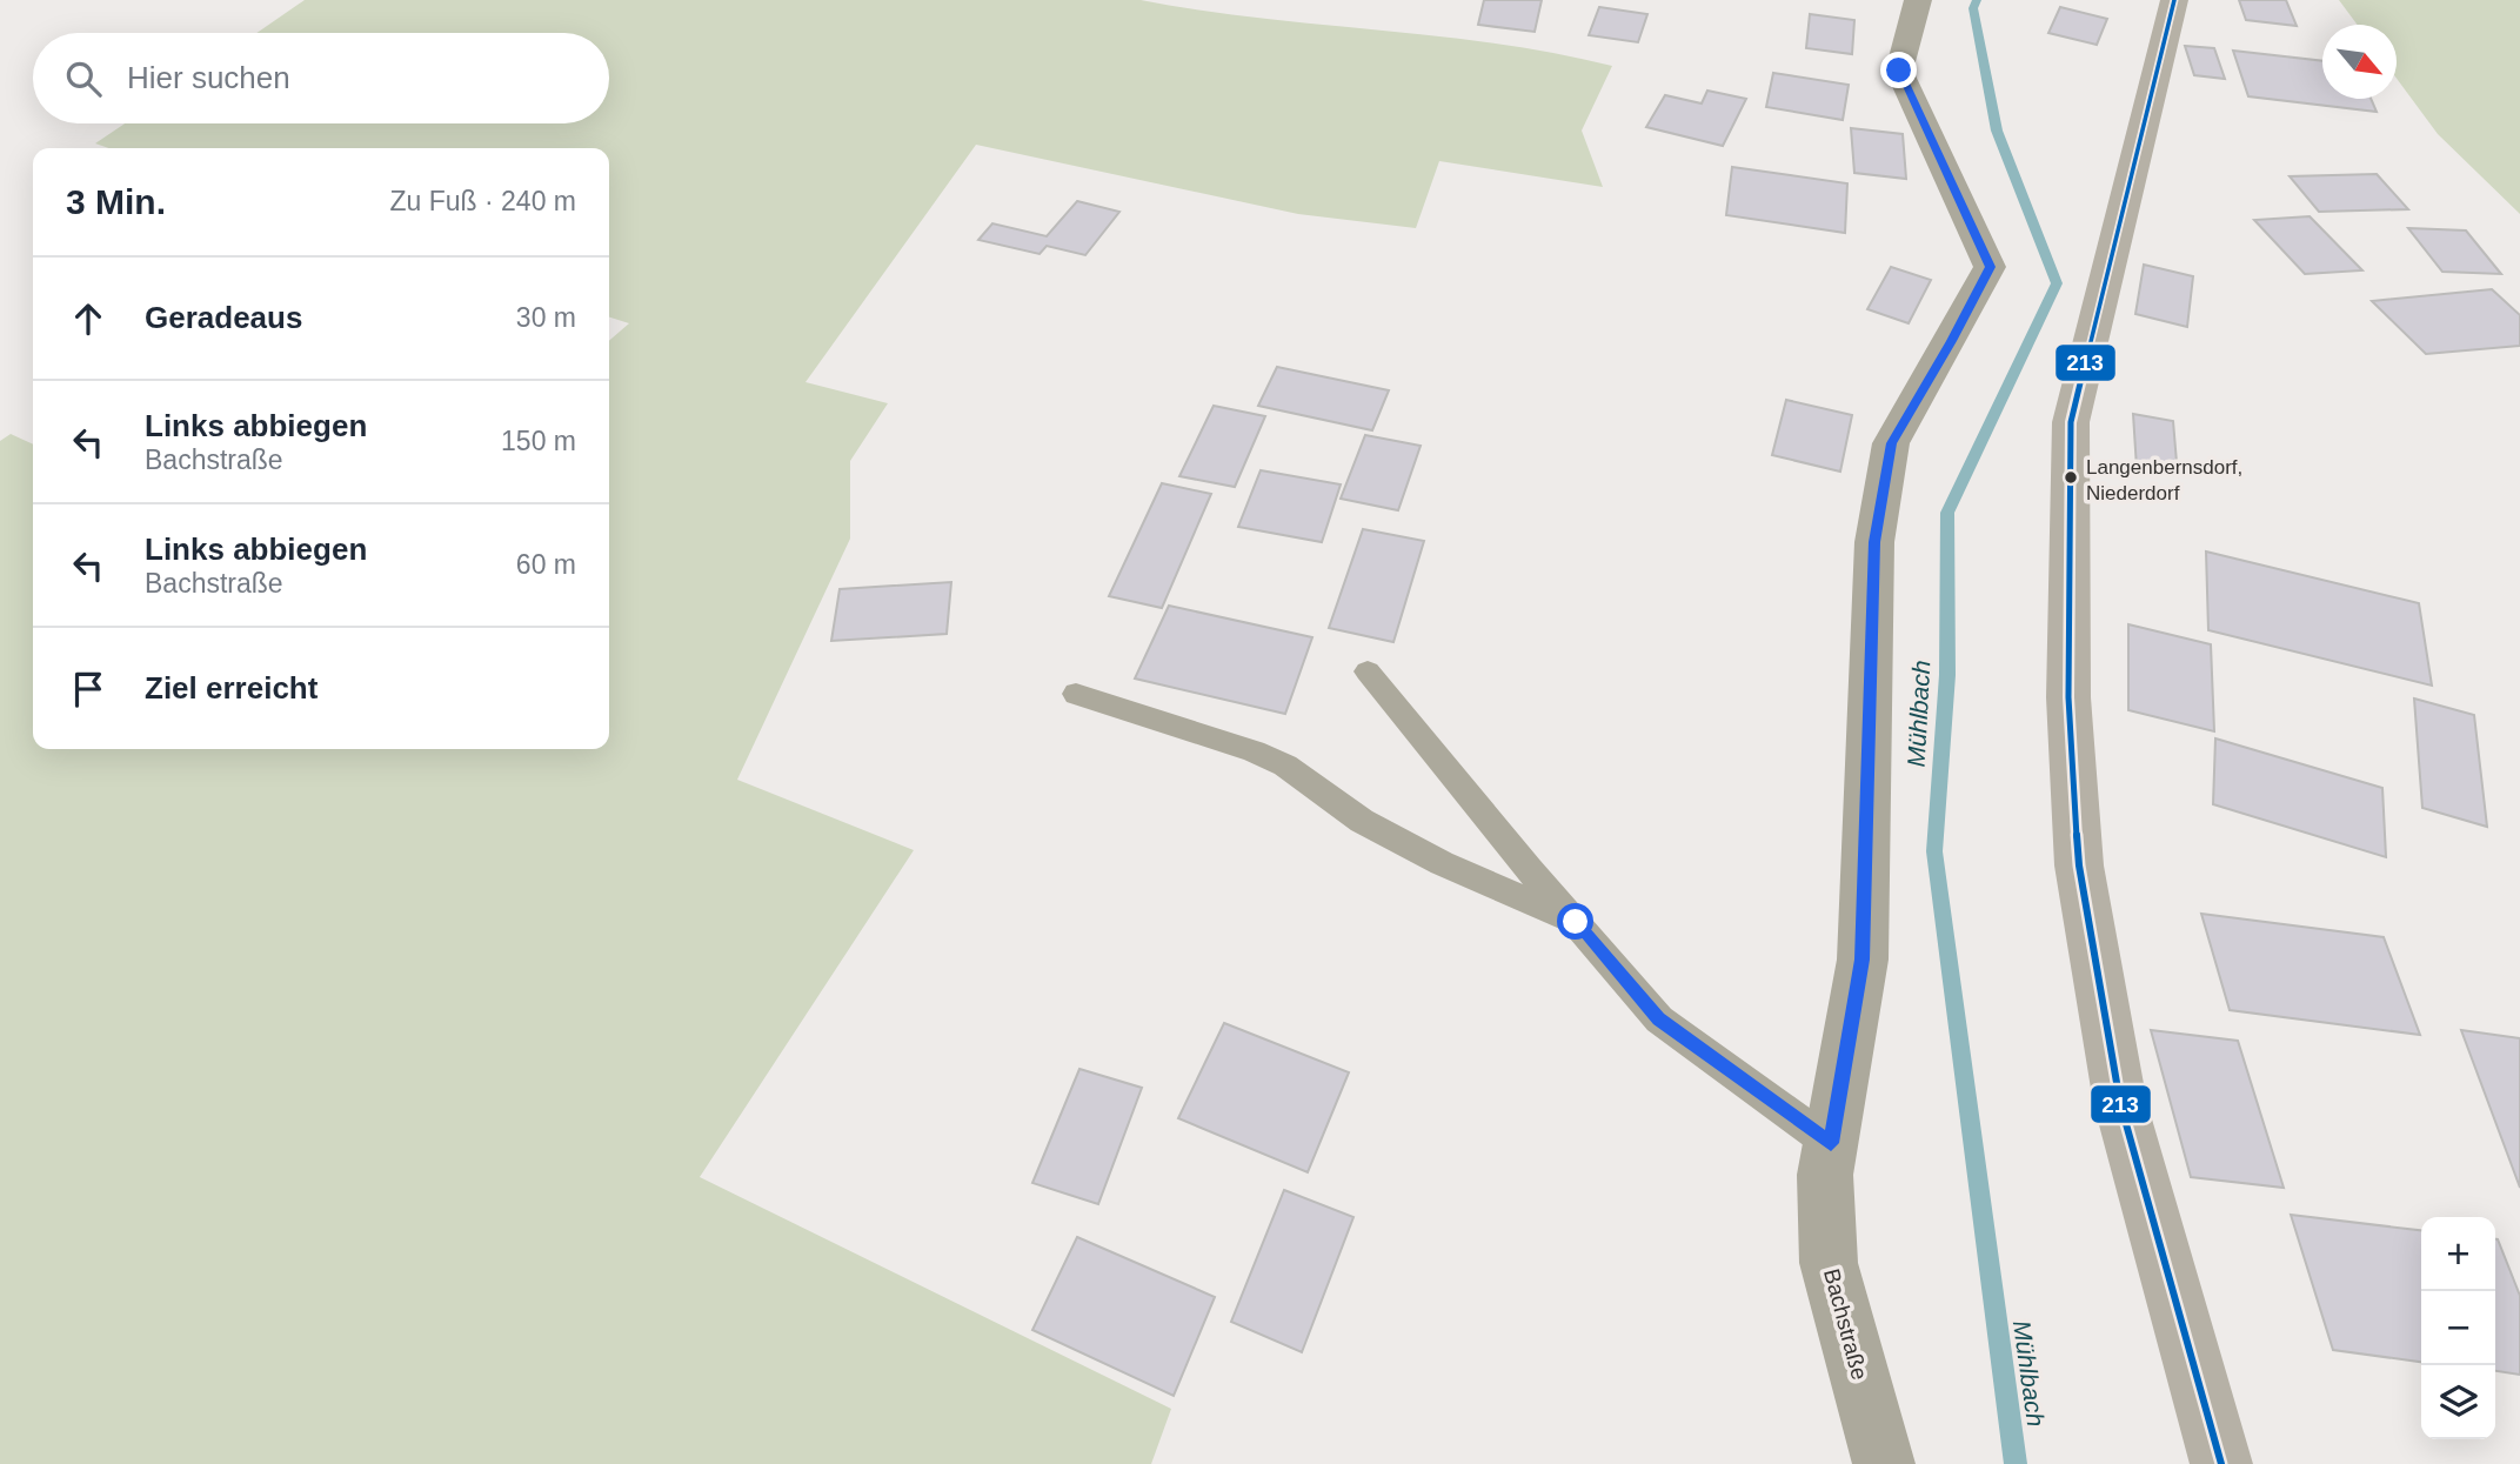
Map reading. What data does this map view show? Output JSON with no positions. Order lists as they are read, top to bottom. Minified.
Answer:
{"streets":{"street":["Bachstraße"]},"water":["Mühlbach"],"places":["Langenbernsdorf, Niederdorf"],"lines":["transit line 213"],"north":"bottom right","page":{"search":"Hier suchen","heading":["3 Min.","Zu Fuß · 240 m"],"list":[["Geradeaus","30 m"],["Links abbiegen","Bachstraße","150 m"],["Links abbiegen","Bachstraße","60 m"],"Ziel erreicht"],"map_buttons":["+","−"]}}
